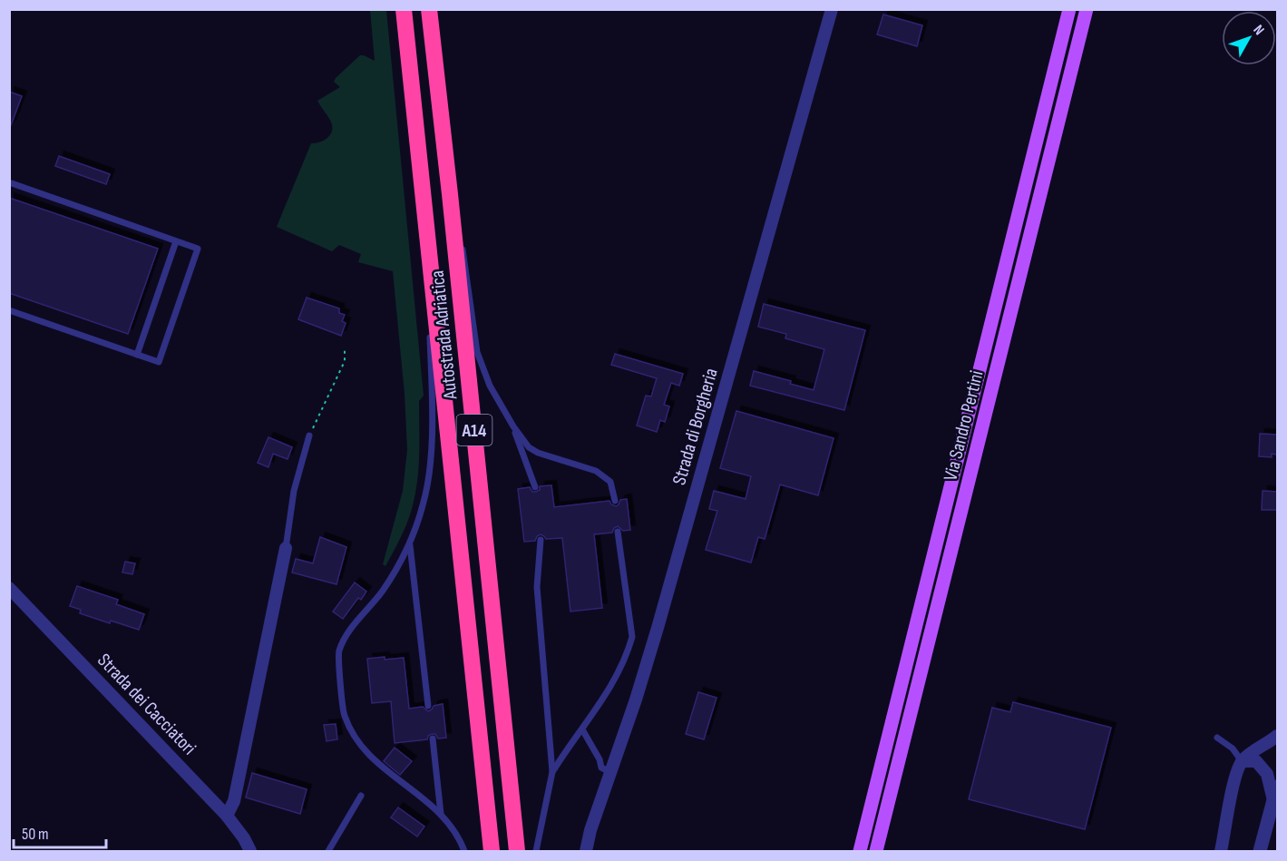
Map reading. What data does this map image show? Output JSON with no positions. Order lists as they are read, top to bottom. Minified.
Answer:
{"streets":{"highway":["Autostrada Adriatica","A14"],"main road":["Via Sandro Pertini"],"street":["Strada di Borgheria","Strada dei Cacciatori"]},"scale_bar":"50 m","north":"top right"}
